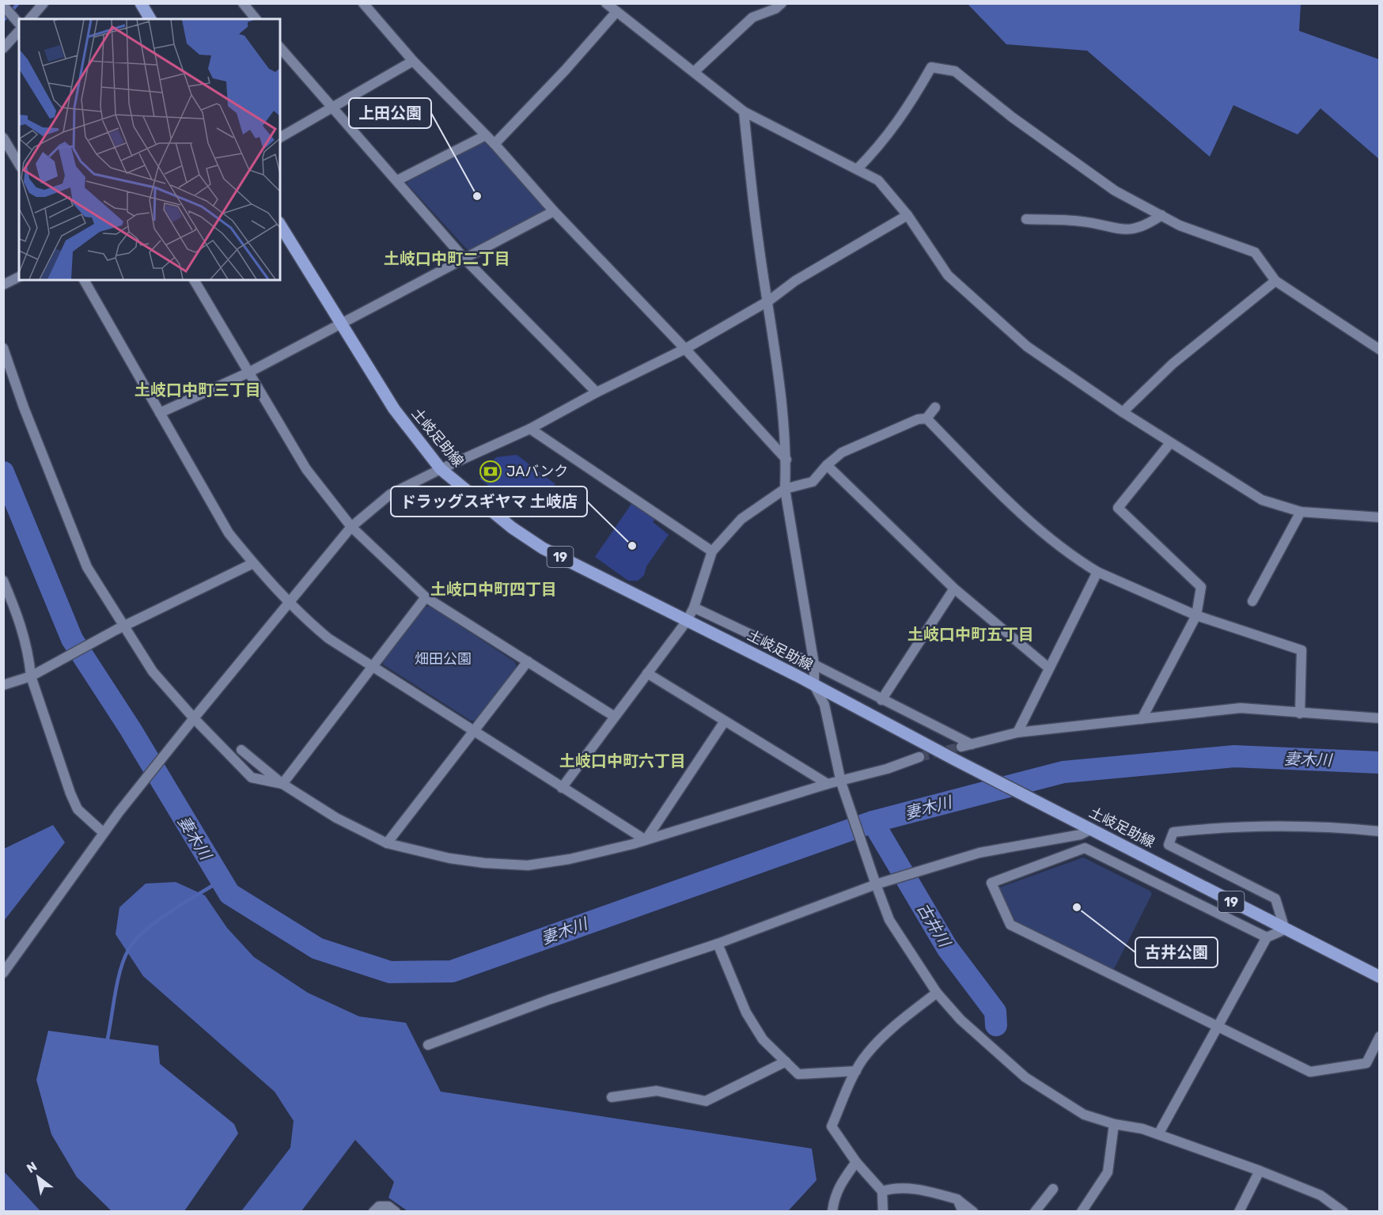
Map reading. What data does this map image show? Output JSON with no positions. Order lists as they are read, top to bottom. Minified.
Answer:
{"streets":{"main road":["土岐足助線","19"]},"districts":["土岐口中町二丁目","土岐口中町三丁目","土岐口中町四丁目","土岐口中町五丁目","土岐口中町六丁目"],"water":["妻木川","古井川"],"parks":["畑田公園"],"places":{"other":["上田公園","ドラッグスギヤマ 土岐店","古井公園"],"bank":["JAバンク"]},"north":"top left"}
